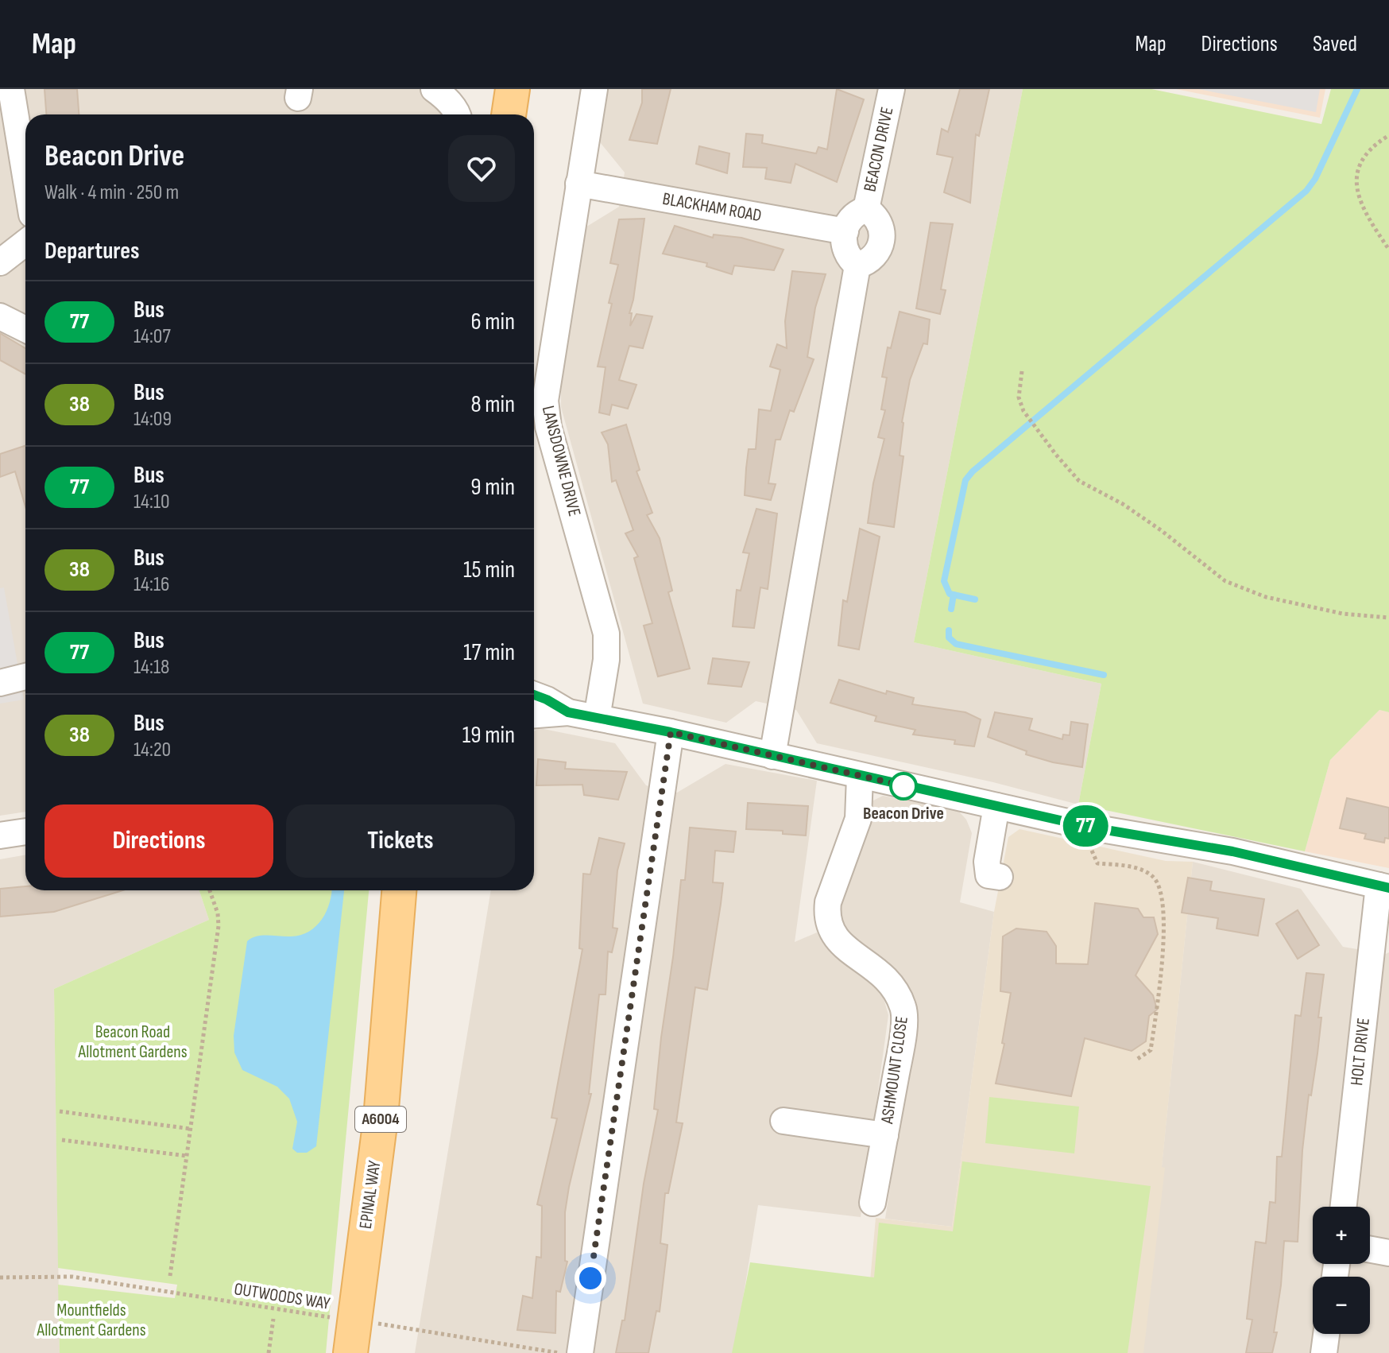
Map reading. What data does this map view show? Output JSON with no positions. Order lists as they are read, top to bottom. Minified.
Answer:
{"streets":{"main road":["A6004","EPINAL WAY"],"street":["BEACON DRIVE","BLACKHAM ROAD","LANSDOWNE DRIVE","HOLT DRIVE","ASHMOUNT CLOSE"],"path":["OUTWOODS WAY"]},"crossings":[["BEACON DRIVE","BLACKHAM ROAD"],["BLACKHAM ROAD","LANSDOWNE DRIVE"],["EPINAL WAY","OUTWOODS WAY"]],"parks":["Beacon Road Allotment Gardens","Mountfields Allotment Gardens"],"places":["Beacon Drive"],"lines":["bus line 77"],"page":{"header":"Map","nav":["Map","Directions","Saved"],"on_map":"77","heading":[["Beacon Drive","Walk · 4 min · 250 m"],"Departures"],"list":[{"mark":"77","name":"Bus","note":"14:07","value":"6 min"},{"mark":"38","name":"Bus","note":"14:09","value":"8 min"},{"mark":"77","name":"Bus","note":"14:10","value":"9 min"},{"mark":"38","name":"Bus","note":"14:16","value":"15 min"},{"mark":"77","name":"Bus","note":"14:18","value":"17 min"},{"mark":"38","name":"Bus","note":"14:20","value":"19 min"}],"buttons":["Directions","Tickets"],"map_buttons":["+","−"]}}
